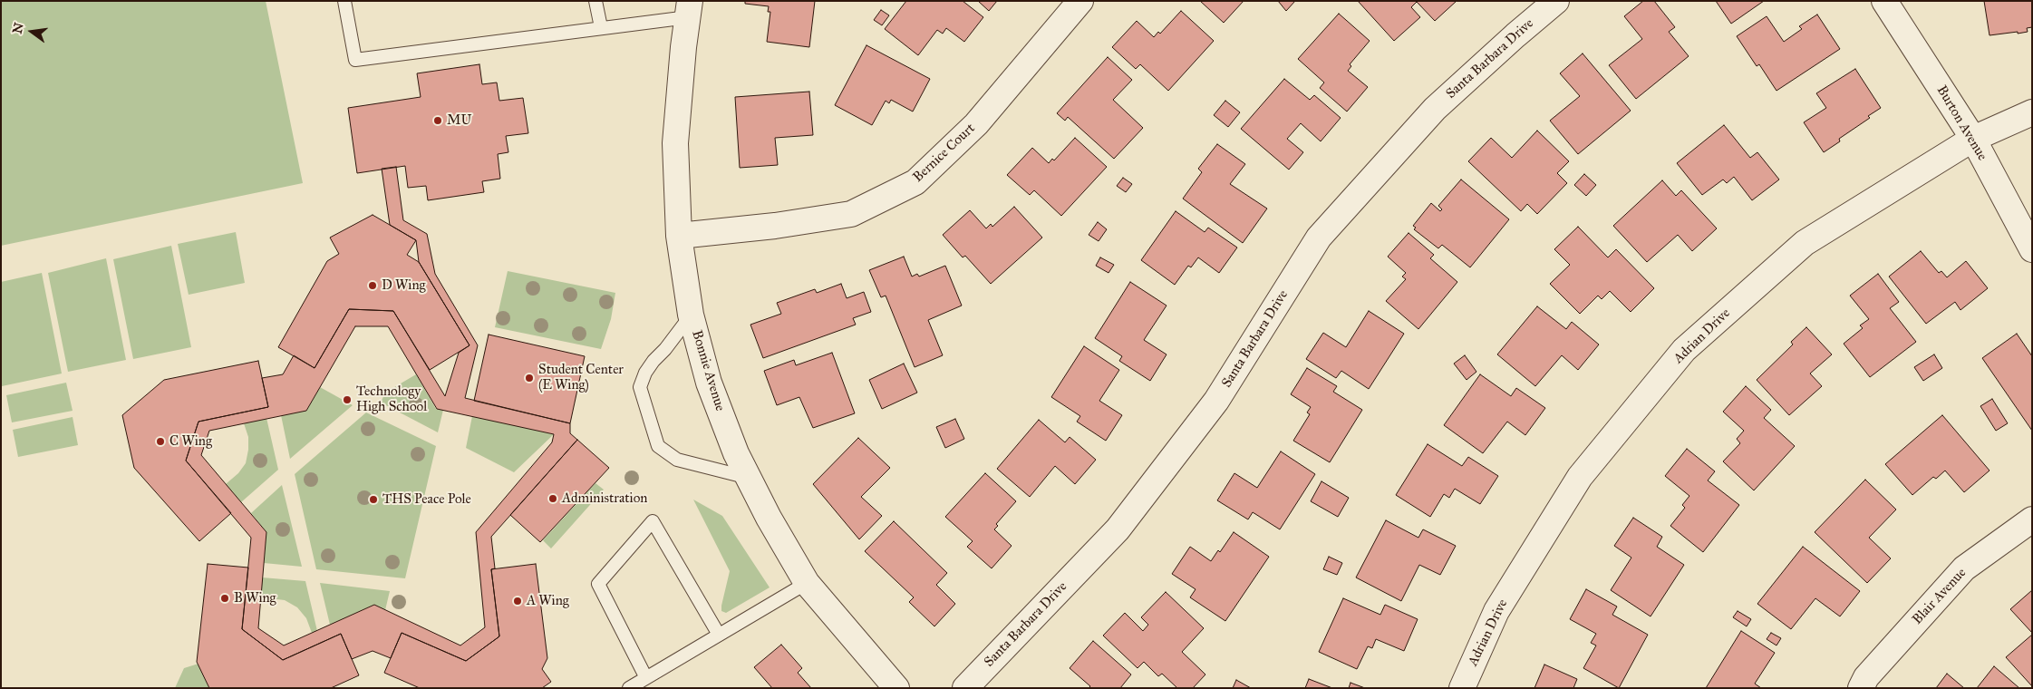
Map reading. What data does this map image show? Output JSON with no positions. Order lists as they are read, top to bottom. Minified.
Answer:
{"streets":{"street":["Santa Barbara Drive","Burton Avenue","Bernice Court","Adrian Drive","Bonnie Avenue","Blair Avenue"]},"crossings":[["Burton Avenue","Adrian Drive"],["Bernice Court","Bonnie Avenue"]],"places":["MU","D Wing","Student Center (E Wing)","Technology High School","C Wing","Administration","THS Peace Pole","B Wing","A Wing"],"north":"left"}
